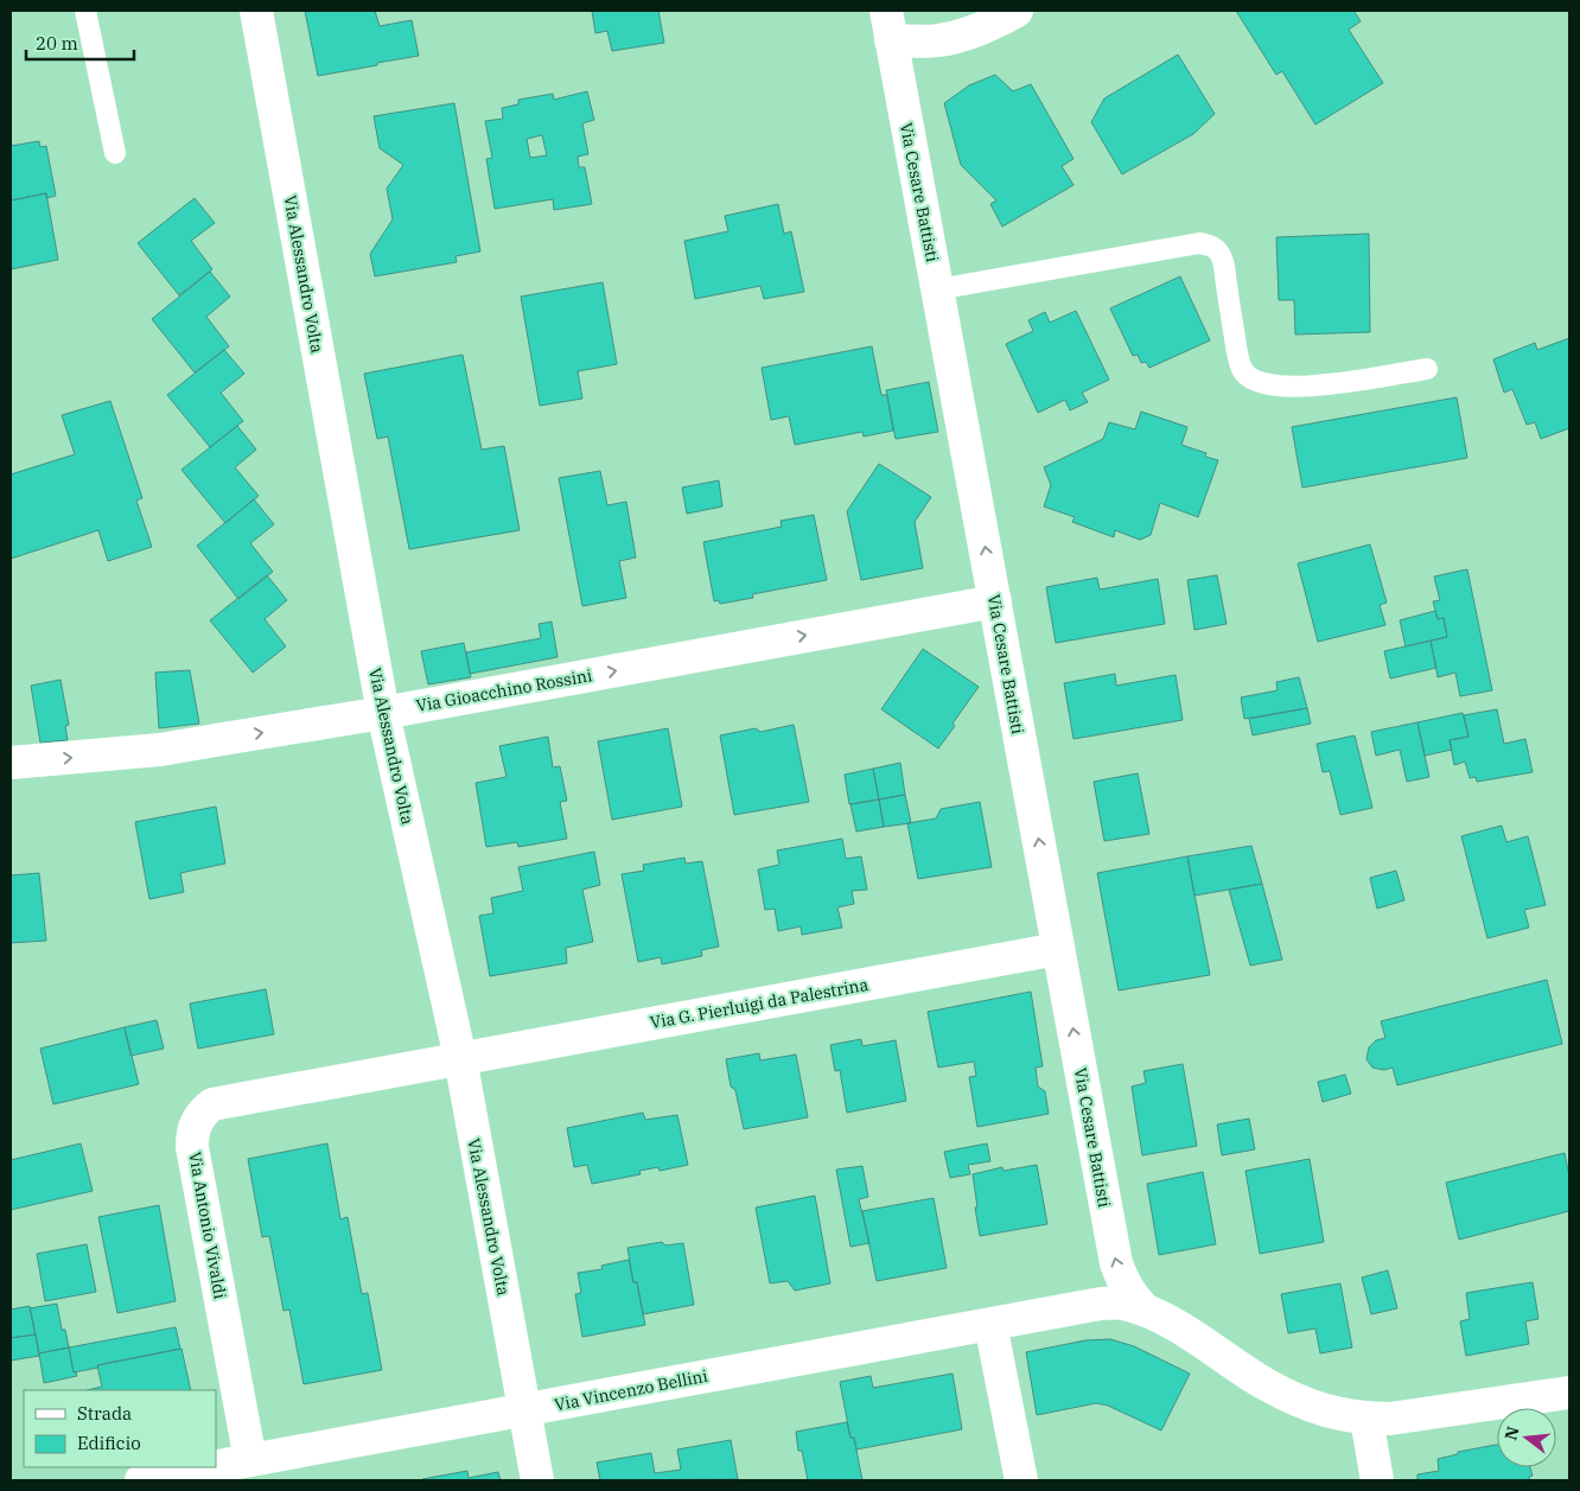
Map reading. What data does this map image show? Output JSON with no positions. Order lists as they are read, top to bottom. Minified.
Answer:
{"streets":{"street":["Via Cesare Battisti","Via Alessandro Volta","Via Gioacchino Rossini","Via G. Pierluigi da Palestrina","Via Antonio Vivaldi","Via Vincenzo Bellini"]},"crossings":[["Via Cesare Battisti","Via Gioacchino Rossini"],["Via Cesare Battisti","Via G. Pierluigi da Palestrina"],["Via Cesare Battisti","Via Vincenzo Bellini"],["Via Alessandro Volta","Via Gioacchino Rossini"],["Via Alessandro Volta","Via G. Pierluigi da Palestrina"],["Via Alessandro Volta","Via Antonio Vivaldi"],["Via Alessandro Volta","Via Vincenzo Bellini"],["Via G. Pierluigi da Palestrina","Via Antonio Vivaldi"],["Via Antonio Vivaldi","Via Vincenzo Bellini"]],"one_way":["Via Cesare Battisti","Via Gioacchino Rossini"],"legend":["Strada","Edificio"],"scale_bar":"20 m","north":"left"}
